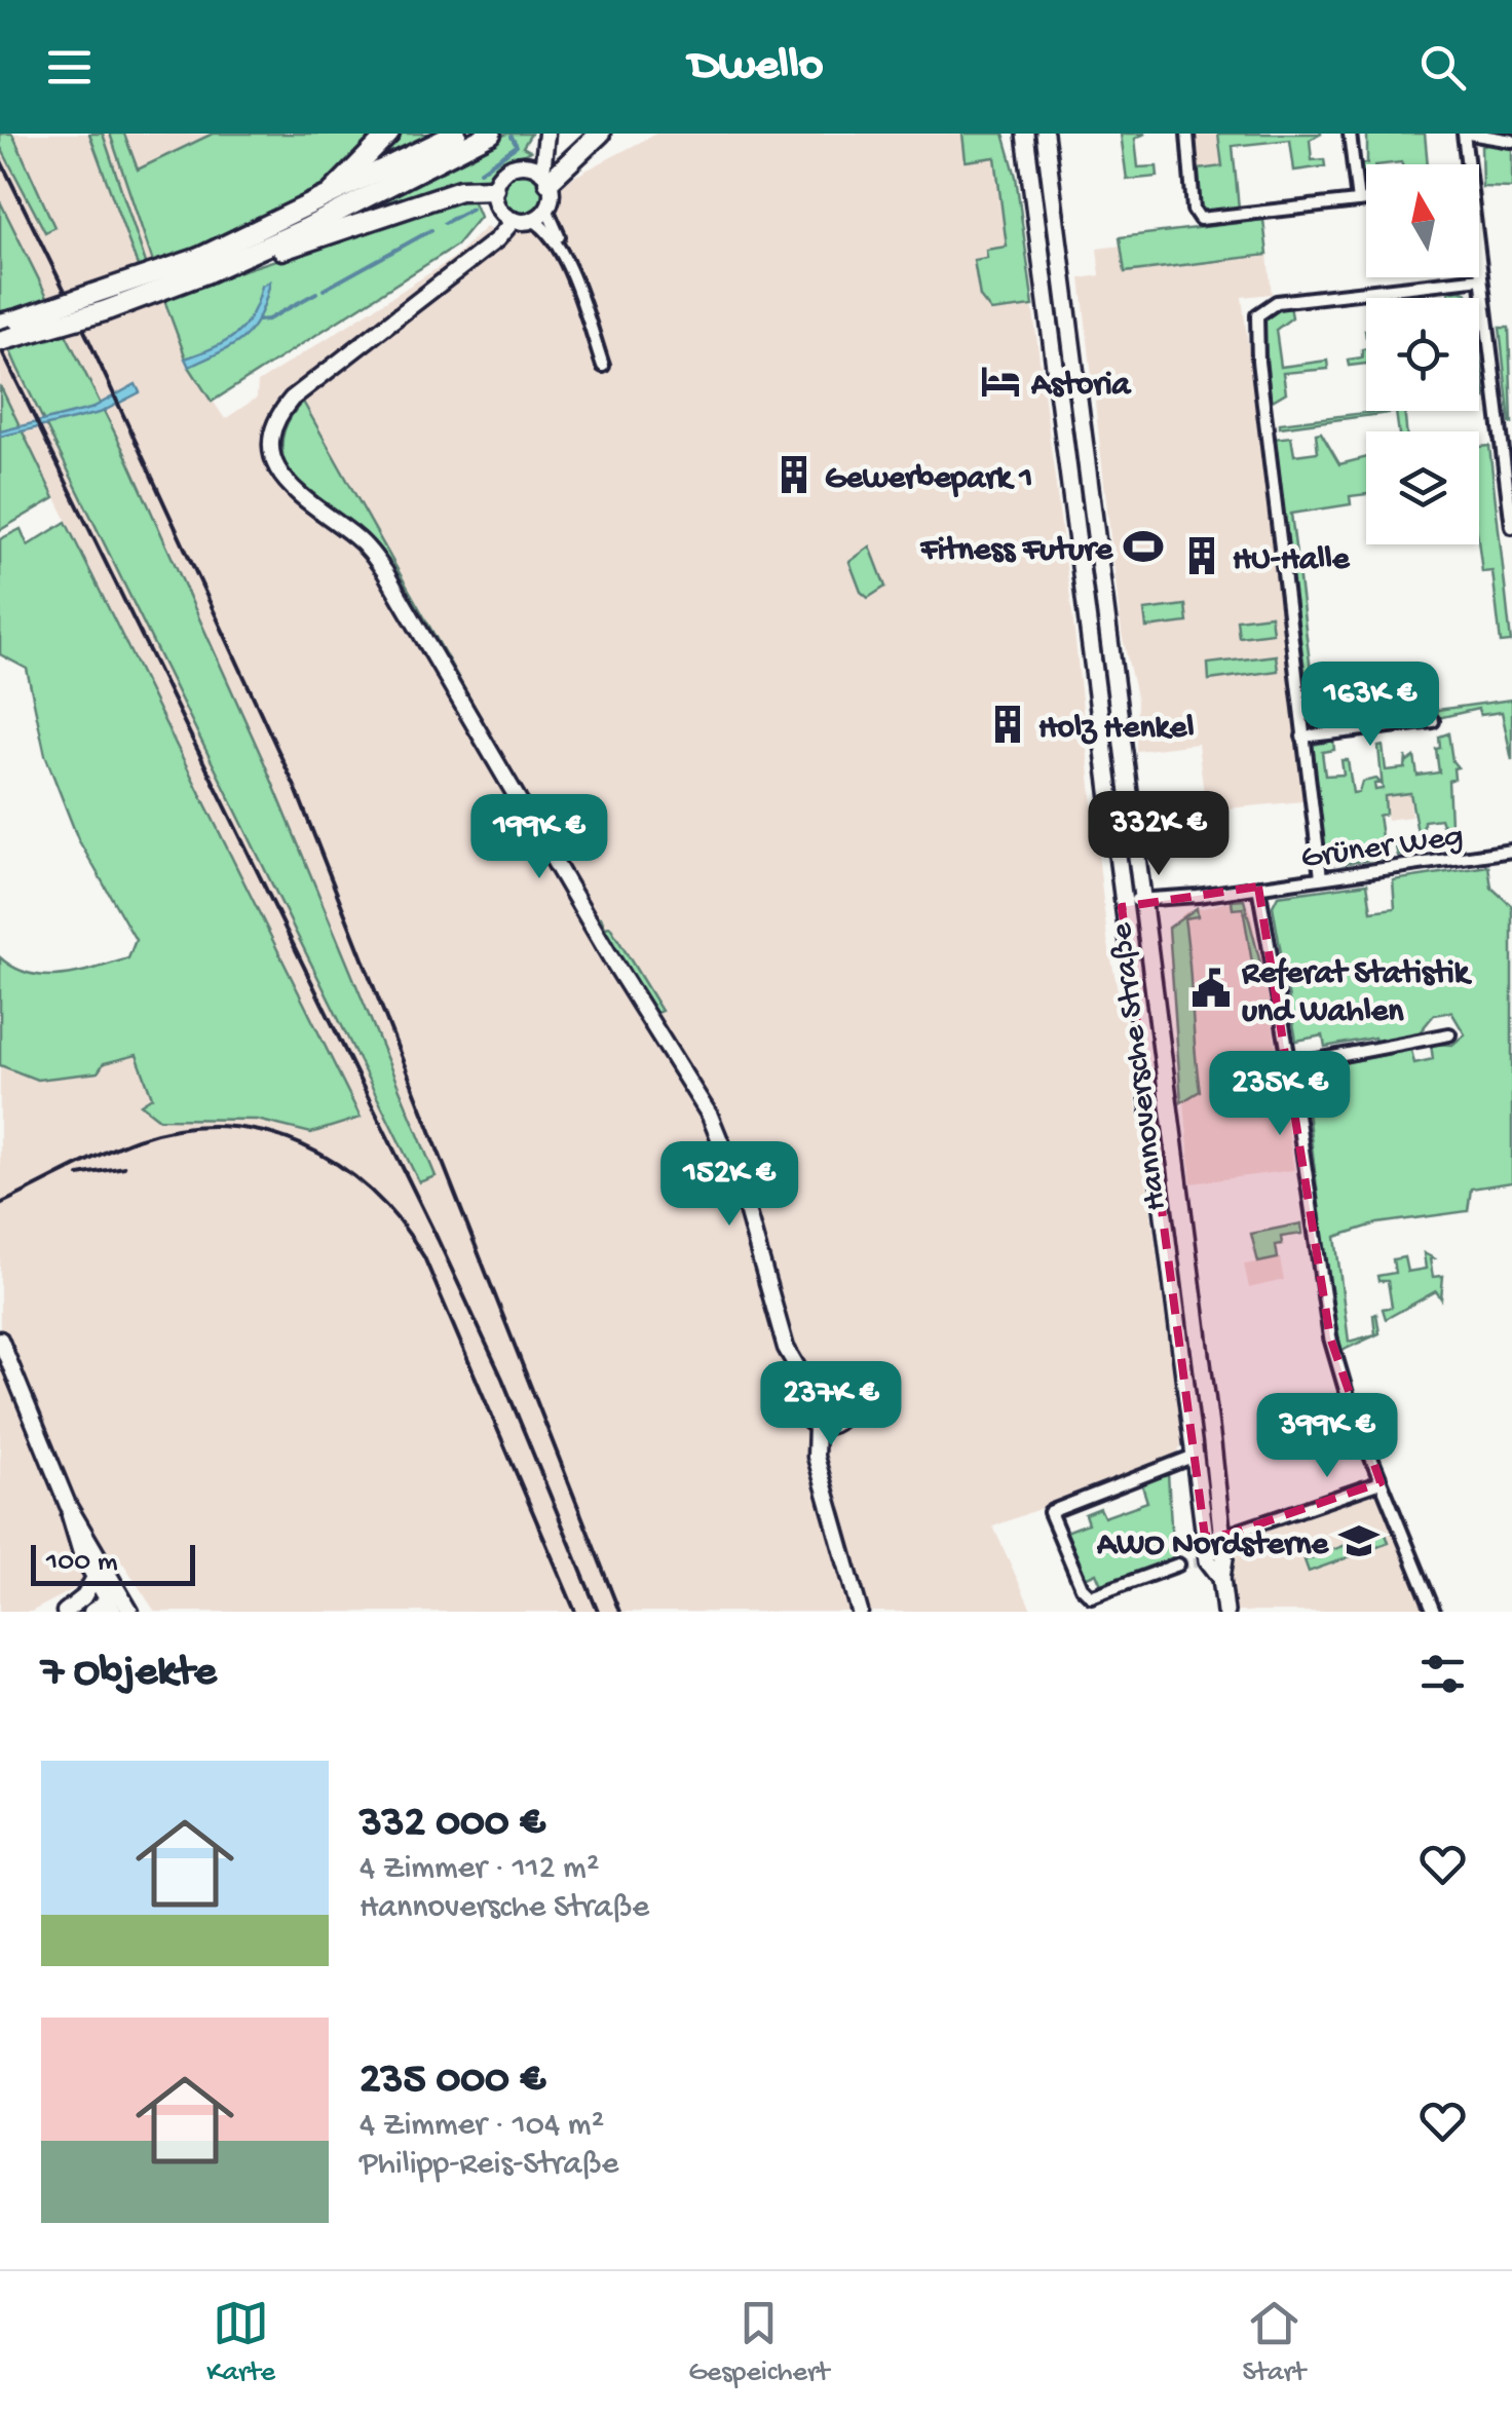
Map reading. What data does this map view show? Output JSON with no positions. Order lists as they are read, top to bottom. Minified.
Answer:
{"streets":{"main road":["Hannoversche Straße"],"street":["Grüner Weg"]},"crossings":[["Grüner Weg","Hannoversche Straße"]],"places":{"hotel":["Astoria"],"building":["Gewerbepark 1","HU-Halle","Holz Henkel"],"sports":["Fitness Future"],"public building":["Referat Statistik und Wahlen"],"school or university":["AWO Nordsterne"]},"scale_bar":"100 m","north":"top","page":{"header":"Dwello","price":["163K €","332K €","199K €","235K €","152K €","237K €","399K €"],"scale":"100 m","heading":"7 Objekte","list":[{"name":"332 000 €","note":"4 Zimmer · 112 m² · Hannoversche Straße"},{"name":"235 000 €","note":"4 Zimmer · 104 m² · Philipp-Reis-Straße"}],"tabs":["Karte","Gespeichert","Start"]}}
